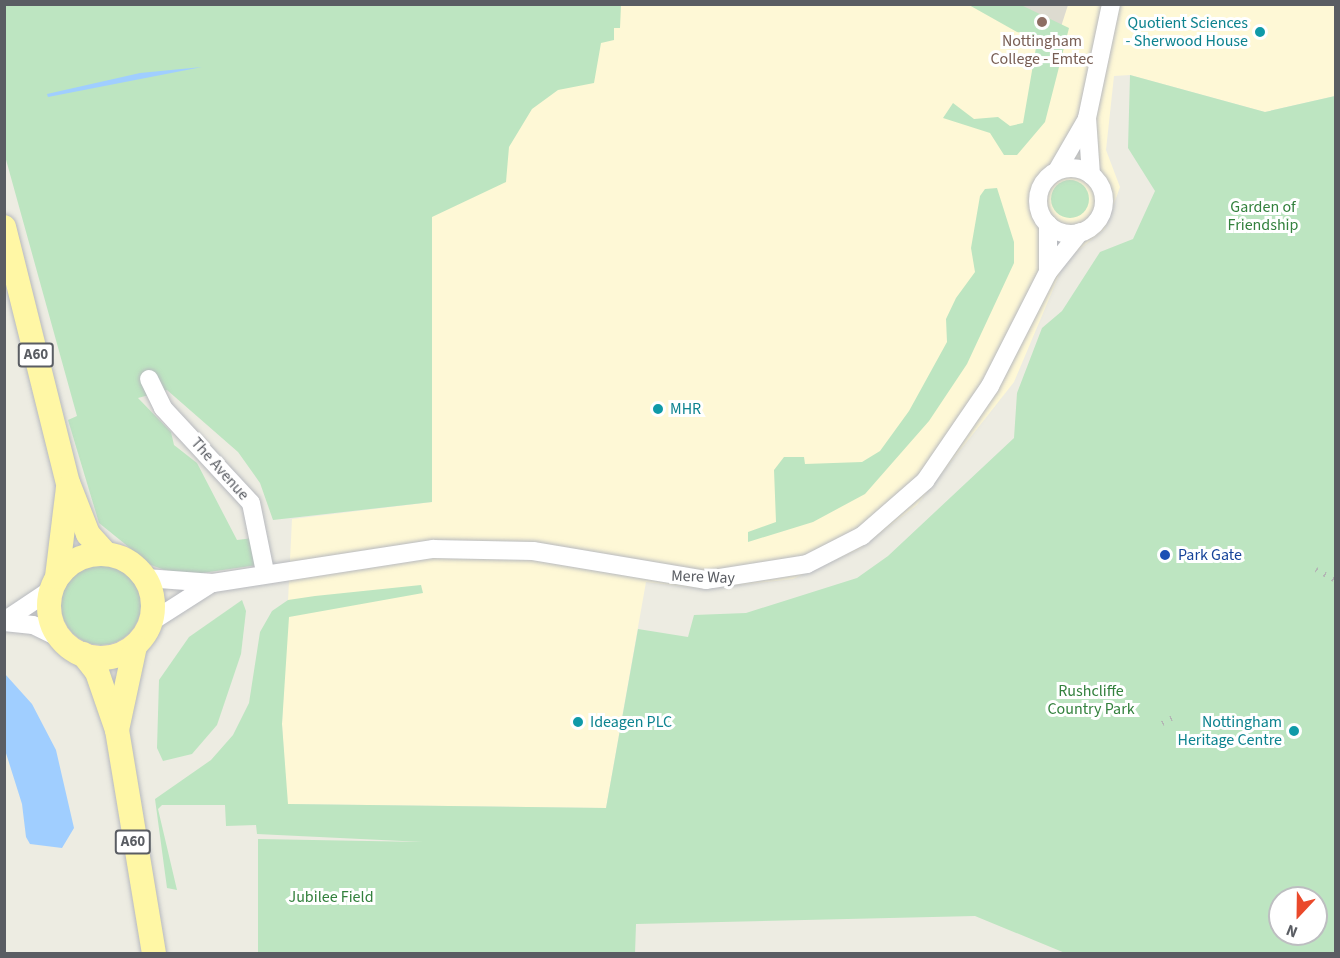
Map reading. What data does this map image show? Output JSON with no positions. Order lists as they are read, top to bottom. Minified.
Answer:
{"streets":{"main road":["A60"],"street":["The Avenue","Mere Way"]},"crossings":[["A60","Mere Way"],["The Avenue","Mere Way"]],"parks":["Garden of Friendship","Rushcliffe Country Park","Jubilee Field"],"places":["Nottingham College - Emtec","Quotient Sciences - Sherwood House","MHR","Park Gate","Ideagen PLC","Nottingham Heritage Centre"],"north":"bottom"}
